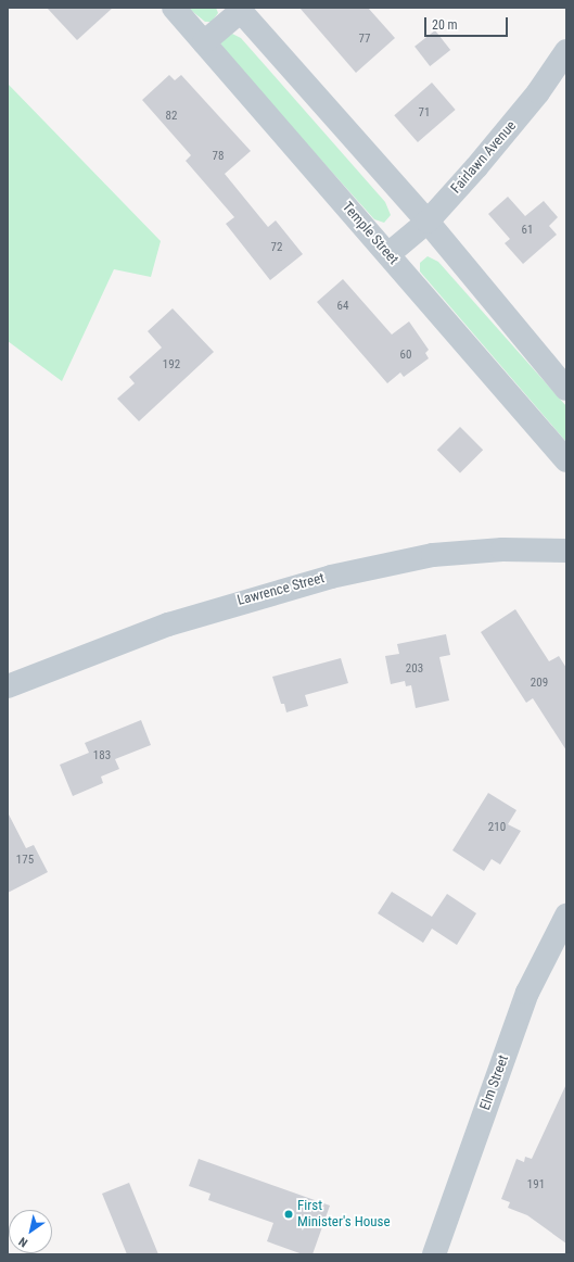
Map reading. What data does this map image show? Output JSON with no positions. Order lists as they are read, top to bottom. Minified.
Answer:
{"streets":{"street":["Fairlawn Avenue","Temple Street","Lawrence Street","Elm Street"]},"crossings":[["Fairlawn Avenue","Temple Street"]],"places":["First Minister's House"],"house_numbers":["77","71","82","78","61","72","64","60","192","203","209","183","210","175","191"],"scale_bar":"20 m","north":"bottom left"}
